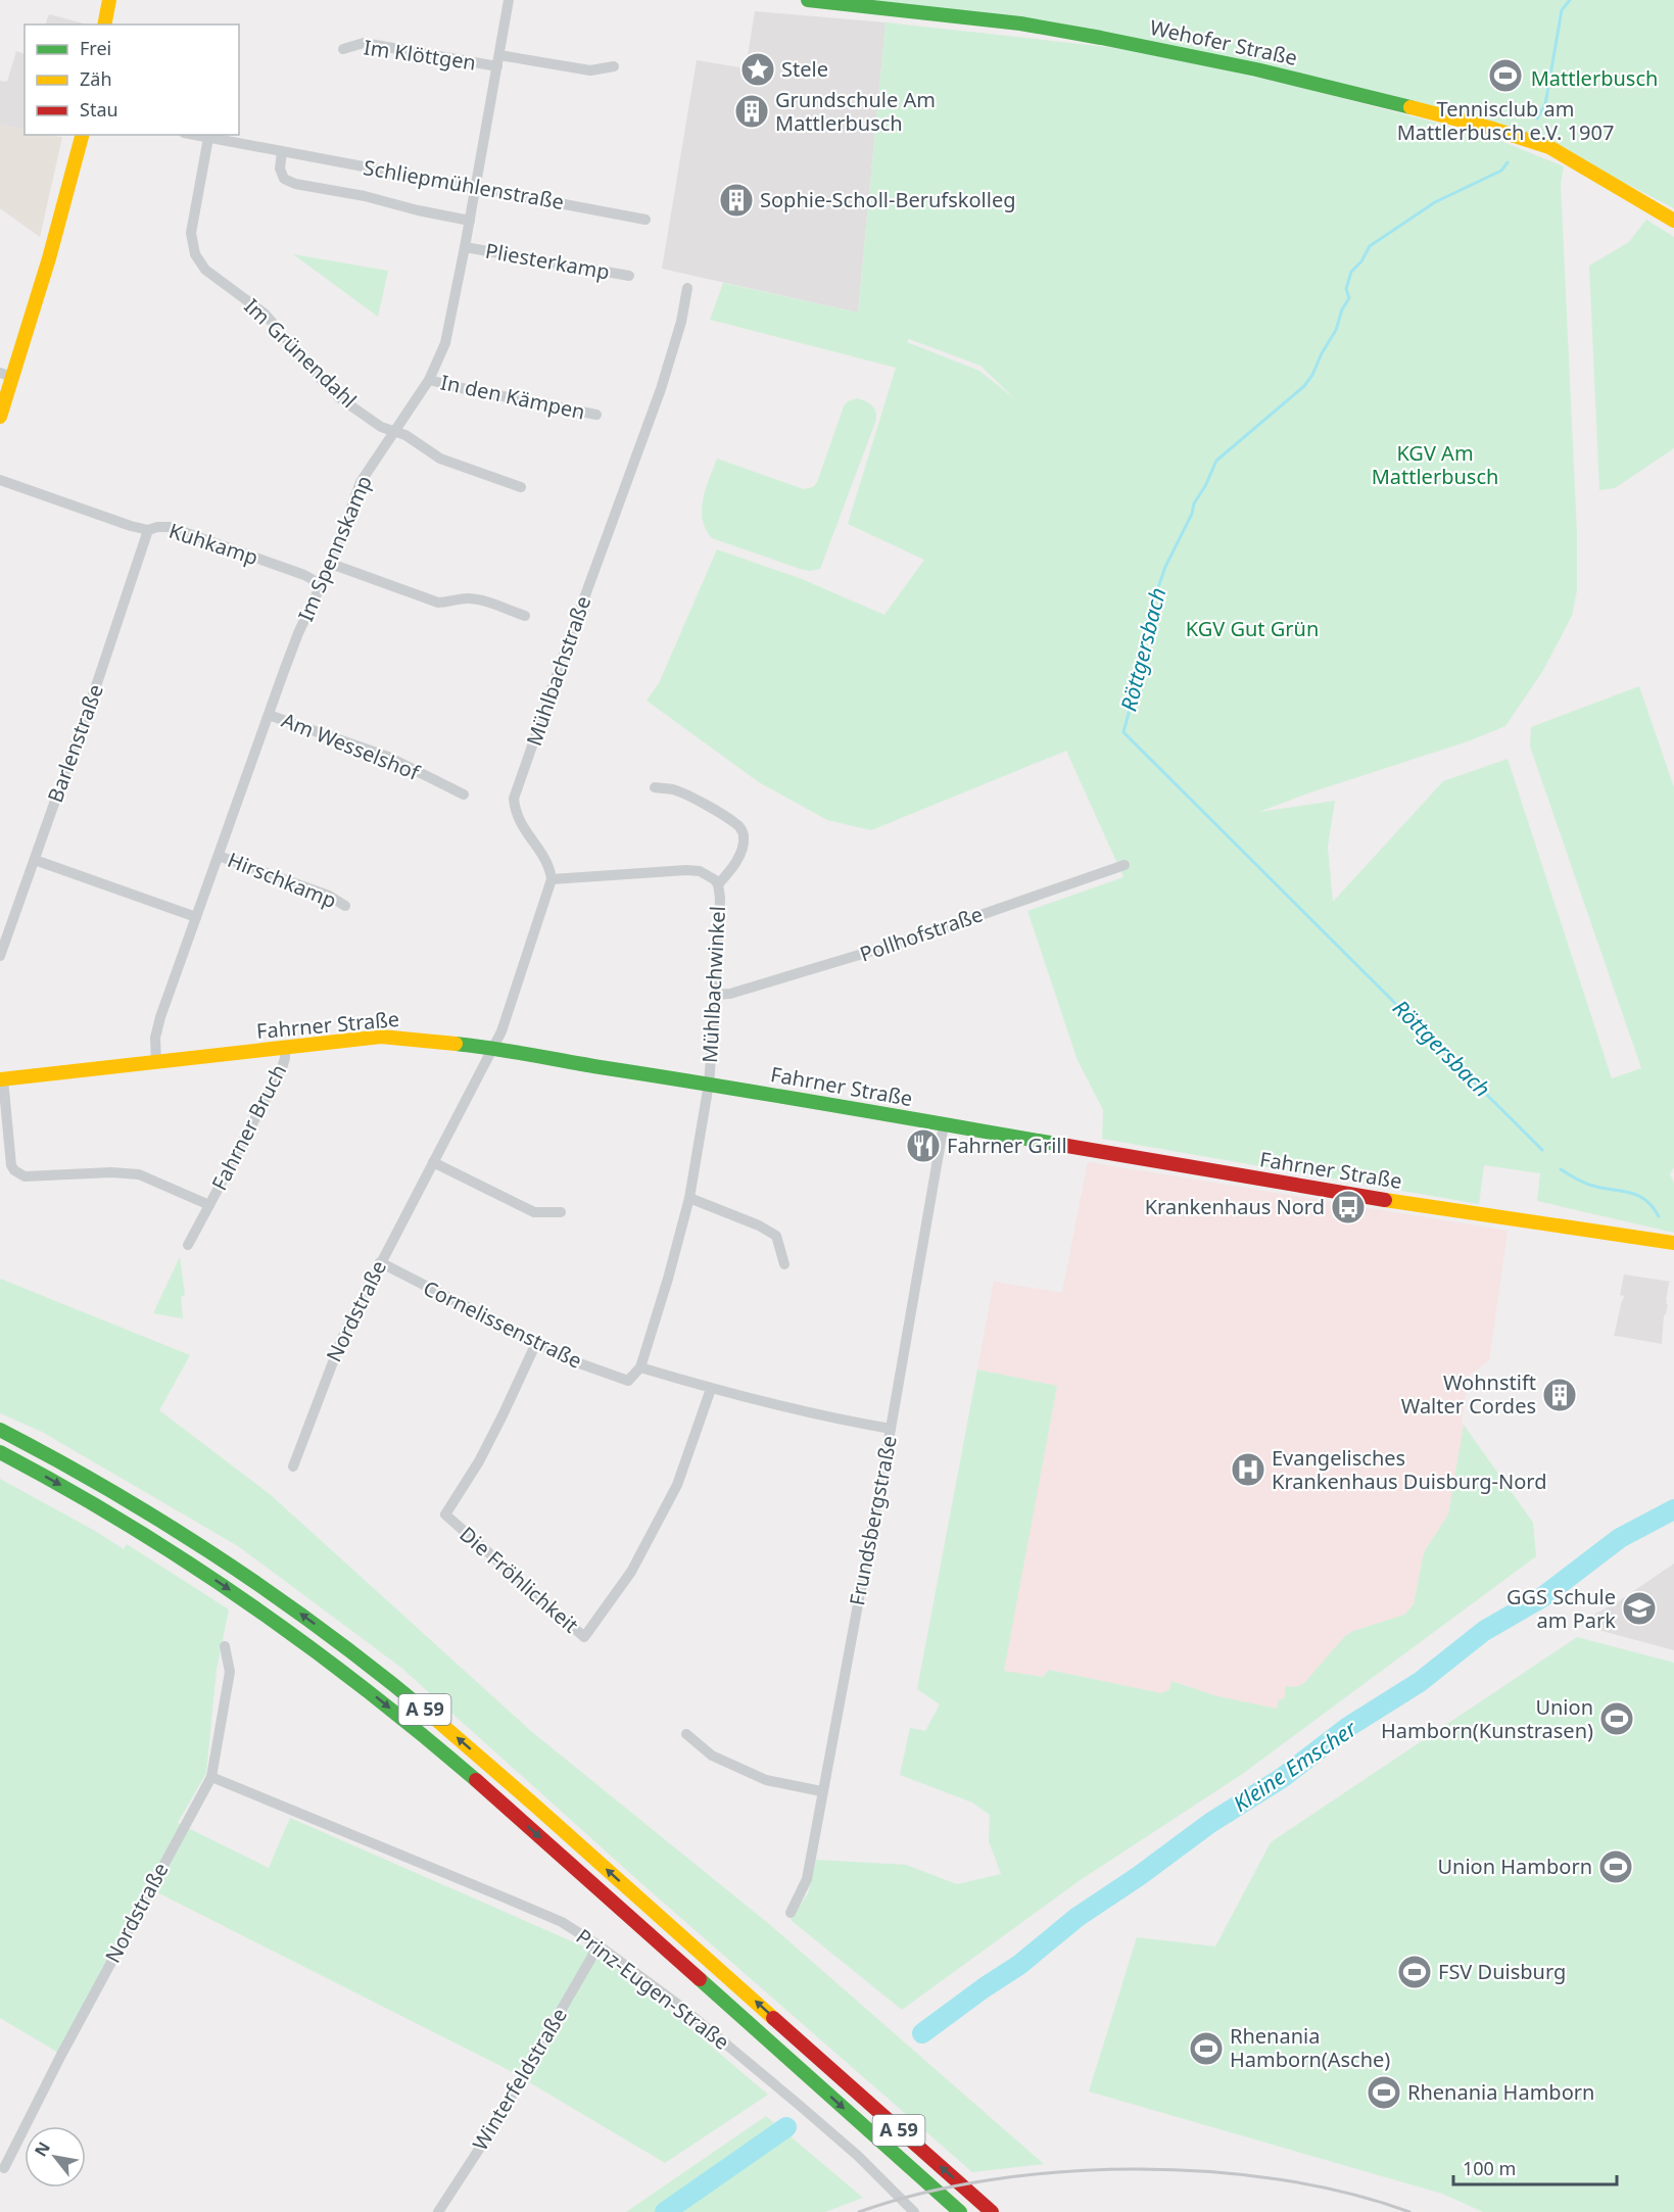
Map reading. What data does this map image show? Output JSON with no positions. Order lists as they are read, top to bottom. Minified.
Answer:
{"streets":{"main road":["Wehofer Straße","Fahrner Straße","A 59"],"street":["Im Klöttgen","Schliepmühlenstraße","Pliesterkamp","Im Grünendahl","In den Kämpen","Kuhkamp","Im Spennskamp","Mühlbachstraße","Barlenstraße","Am Wesselshof","Hirschkamp","Pollhofstraße","Mühlbachwinkel","Fahrner Bruch","Nordstraße","Cornelissenstraße","Frundsbergstraße","Die Fröhlichkeit","Prinz-Eugen-Straße","Winterfeldstraße"]},"crossings":[["Im Klöttgen","Im Spennskamp"],["Schliepmühlenstraße","Im Grünendahl"],["Schliepmühlenstraße","Im Spennskamp"],["Pliesterkamp","Im Spennskamp"],["Im Grünendahl","Im Spennskamp"],["In den Kämpen","Im Spennskamp"],["Kuhkamp","Im Spennskamp"],["Kuhkamp","Barlenstraße"],["Im Spennskamp","Am Wesselshof"],["Im Spennskamp","Hirschkamp"],["Im Spennskamp","Fahrner Straße"],["Mühlbachstraße","Mühlbachwinkel"],["Pollhofstraße","Mühlbachwinkel"],["Mühlbachwinkel","Fahrner Straße"],["Mühlbachwinkel","Cornelissenstraße"],["Fahrner Straße","Fahrner Bruch"],["Fahrner Straße","Nordstraße"],["Fahrner Straße","Frundsbergstraße"],["Nordstraße","Cornelissenstraße"],["Nordstraße","Prinz-Eugen-Straße"],["Cornelissenstraße","Die Fröhlichkeit"],["Prinz-Eugen-Straße","Winterfeldstraße"]],"water":["Röttgersbach","Kleine Emscher"],"parks":["Mattlerbusch","KGV Am Mattlerbusch","KGV Gut Grün"],"places":{"place":["Stele"],"sports":["Tennisclub am Mattlerbusch e.V. 1907","Union Hamborn(Kunstrasen)","Union Hamborn","FSV Duisburg","Rhenania Hamborn(Asche)","Rhenania Hamborn"],"building":["Grundschule Am Mattlerbusch","Sophie-Scholl-Berufskolleg","Wohnstift Walter Cordes"],"restaurant":["Fahrner Grill"],"bus stop":["Krankenhaus Nord"],"hospital":["Evangelisches Krankenhaus Duisburg-Nord"],"school or university":["GGS Schule am Park"]},"legend":["Frei","Zäh","Stau"],"scale_bar":"100 m","north":"top left"}
